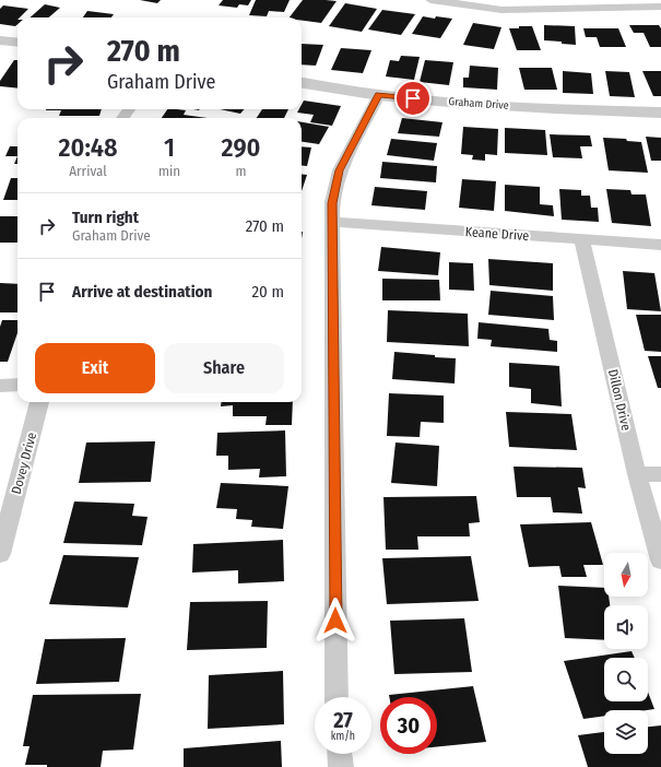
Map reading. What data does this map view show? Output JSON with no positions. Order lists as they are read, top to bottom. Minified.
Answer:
{"streets":{"street":["Graham Drive","Keane Drive","Dillon Drive","Dovey Drive"]},"crossings":[["Keane Drive","Dillon Drive"]],"north":"bottom","page":{"turn":["270 m","Graham Drive"],"eta":["20:48","Arrival","1","min","290","m"],"list":[{"name":"Turn right","note":"Graham Drive","value":"270 m"},{"name":"Arrive at destination","value":"20 m"}],"buttons":["Exit","Share"],"speed":"27 km/h","limit":"30"}}
